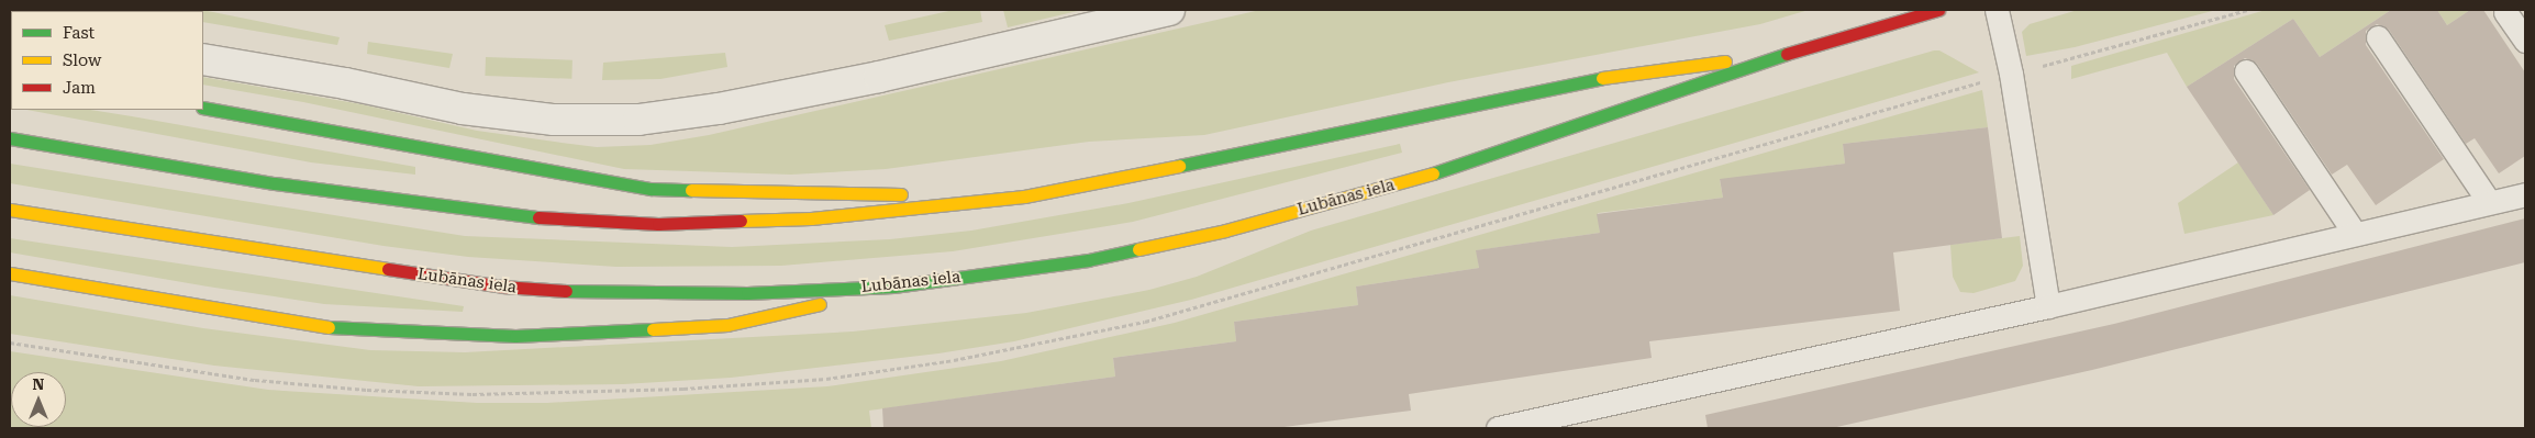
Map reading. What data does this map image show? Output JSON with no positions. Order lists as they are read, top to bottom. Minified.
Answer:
{"streets":{"main road":["Lubānas iela"]},"legend":["Fast","Slow","Jam"],"north":"top"}
